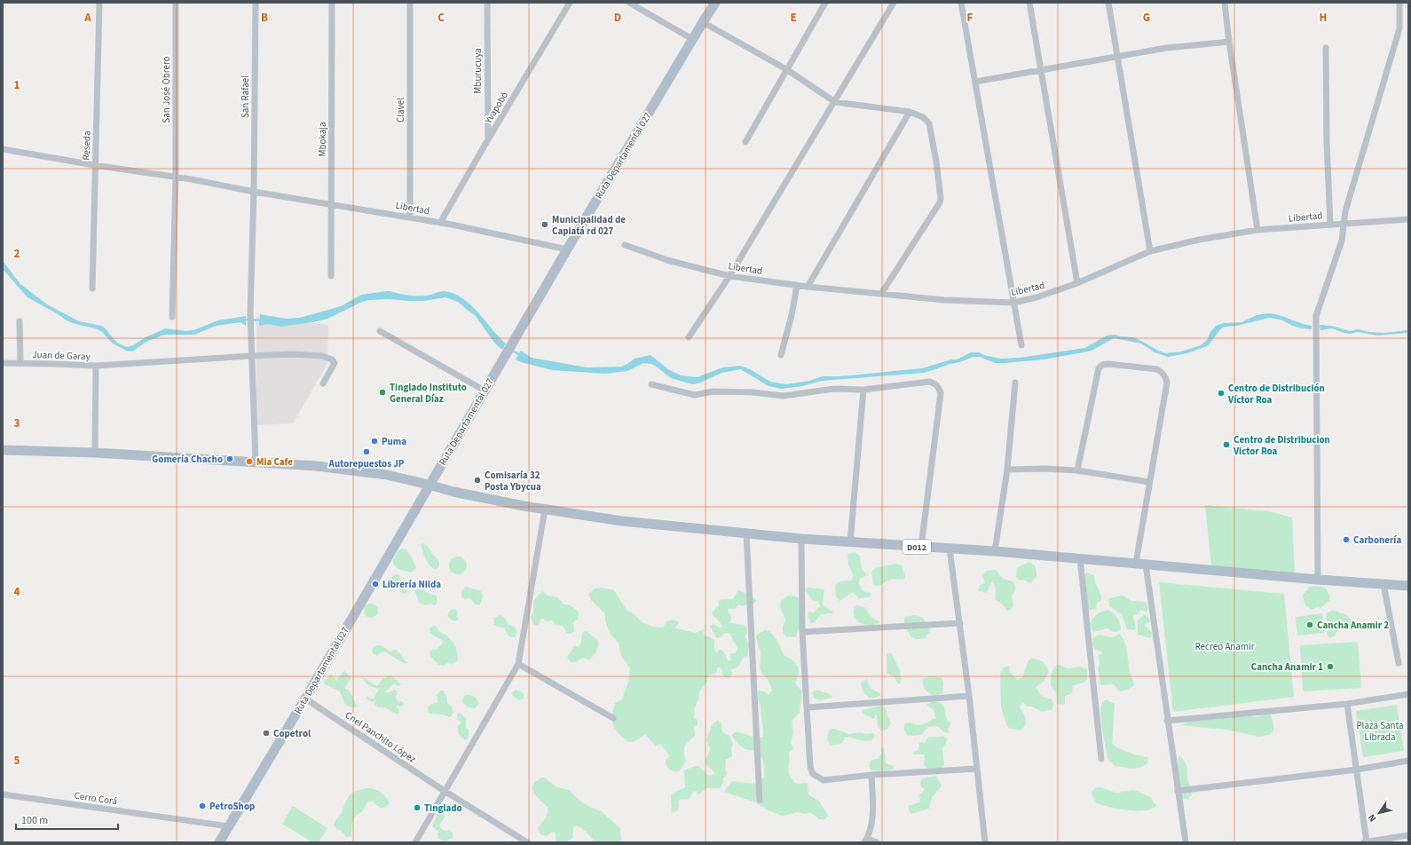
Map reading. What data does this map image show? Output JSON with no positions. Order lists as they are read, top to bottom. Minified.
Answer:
{"streets":{"main road":["Ruta Departamental 027","D012"],"street":["Mburucuya","San José Obrero","San Rafael","Yvapobó","Clavel","Mbokaja","Reseda","Libertad","Juan de Garay","Cnel Panchito López","Cerro Corá"]},"crossings":[["Mburucuya","Yvapobó"],["San José Obrero","Libertad"],["San Rafael","Libertad"],["San Rafael","D012"],["Yvapobó","Libertad"],["Clavel","Libertad"],["Mbokaja","Libertad"],["Reseda","Libertad"],["Ruta Departamental 027","Libertad"],["Ruta Departamental 027","D012"],["Ruta Departamental 027","Cnel Panchito López"],["Ruta Departamental 027","Cerro Corá"],["Juan de Garay","D012"]],"parks":["Recreo Anamir","Plaza Santa Librada"],"places":["Municipalidad de Capiatá rd 027","Tinglado Instituto General Díaz","Centro de Distribución Víctor Roa","Puma","Centro de Distribucion Victor Roa","Autorepuestos JP","Gomería Chacho","Mia Cafe","Comisaría 32 Posta Ybycua","Carbonería","Librería Nilda","Cancha Anamir 2","Cancha Anamir 1","Copetrol","PetroShop","Tinglado"],"scale_bar":"100 m","north":"bottom left","grid":{"columns":["A","B","C","D","E","F","G","H"],"rows":["1","2","3","4","5"]}}
